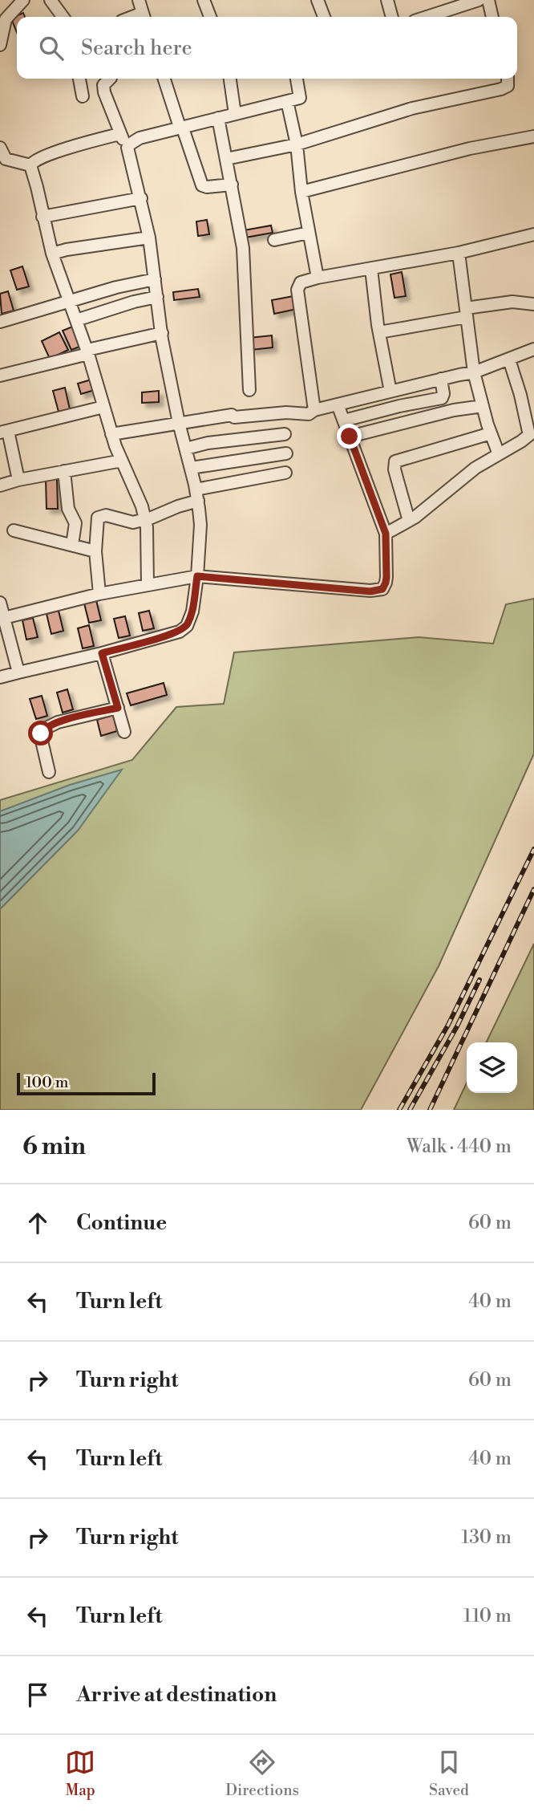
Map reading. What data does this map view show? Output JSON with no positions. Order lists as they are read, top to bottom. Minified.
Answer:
{"scale_bar":"100 m","page":{"search":"Search here","scale":"100 m","heading":["6 min","Walk · 440 m"],"list":[["Continue","60 m"],["Turn left","40 m"],["Turn right","60 m"],["Turn left","40 m"],["Turn right","130 m"],["Turn left","110 m"],"Arrive at destination"],"nav":["Map","Directions","Saved"]}}
